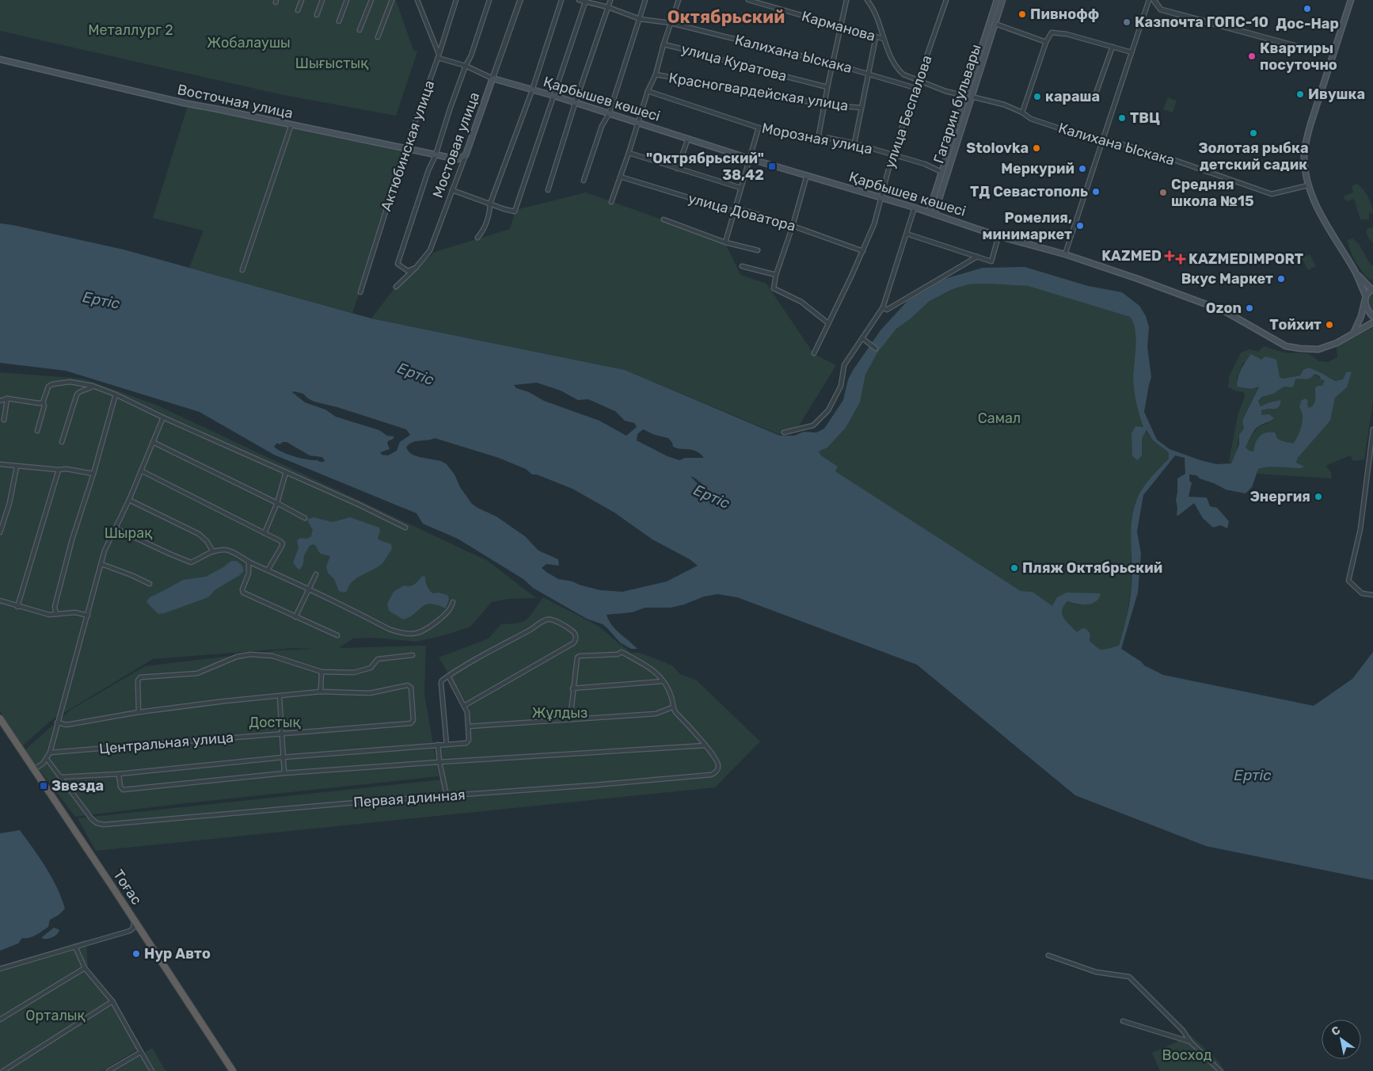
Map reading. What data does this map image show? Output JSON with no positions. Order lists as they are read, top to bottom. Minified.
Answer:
{"streets":{"highway":["Тоғас"],"main road":["Қарбышев көшесі","Восточная улица","Гагарин бульвары","Мостовая улица"],"street":["Карманова","Калихана Ыскака","улица Куратова","Красногвардейская улица","улица Беспалова","Морозная улица","Актюбинская улица","улица Доватора","Центральная улица","Первая длинная"]},"crossings":[["Калихана Ыскака","улица Куратова"],["Калихана Ыскака","Гагарин бульвары"],["Калихана Ыскака","улица Беспалова"],["улица Куратова","Красногвардейская улица"],["улица Куратова","Қарбышев көшесі"],["улица Куратова","Морозная улица"],["улица Куратова","улица Доватора"],["Қарбышев көшесі","Гагарин бульвары"],["Қарбышев көшесі","улица Беспалова"],["Қарбышев көшесі","Мостовая улица"],["Восточная улица","Мостовая улица"],["Восточная улица","Актюбинская улица"],["Гагарин бульвары","Морозная улица"],["улица Беспалова","Морозная улица"],["улица Беспалова","улица Доватора"]],"districts":["Октябрьский"],"water":["Ертіс"],"parks":["Металлург 2","Жобалаушы","Шығыстық","Самал","Шырақ","Жұлдыз","Достық","Орталық","Восход"],"places":{"other":["Дос-Нар","Пивнофф","Казпочта ГОПС-10","Квартиры посуточно","Ивушка","караша","ТВЦ","Золотая рыбка детский садик","Stolovka","Меркурий","ТД Севастополь","Средняя школа №15","Ромелия, минимаркет","Вкус Маркет","Ozon","Тойхит","Энергия","Пляж Октябрьский","Нур Авто"],"transit":["\"Октрябрьский\" 38,42","Звезда"],"health":["KAZMED","KAZMEDIMPORT"]},"north":"top left"}
